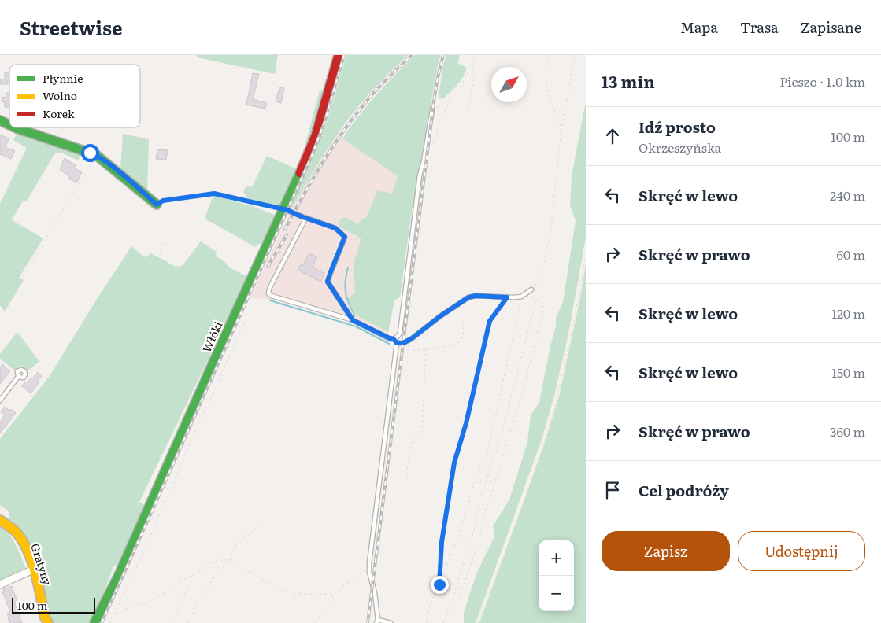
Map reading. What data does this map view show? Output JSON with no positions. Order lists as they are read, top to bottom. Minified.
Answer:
{"streets":{"street":["Włóki","Gratyny"]},"legend":["Płynnie","Wolno","Korek"],"scale_bar":"100 m","north":"top right","page":{"header":"Streetwise","nav":["Mapa","Trasa","Zapisane"],"heading":["13 min","Pieszo · 1.0 km"],"list":[["Idź prosto","Okrzeszyńska","100 m"],["Skręć w lewo","240 m"],["Skręć w prawo","60 m"],["Skręć w lewo","120 m"],["Skręć w lewo","150 m"],["Skręć w prawo","360 m"],"Cel podróży"],"buttons":["Zapisz","Udostępnij"],"map_buttons":["+","−"],"scale":"100 m"}}
